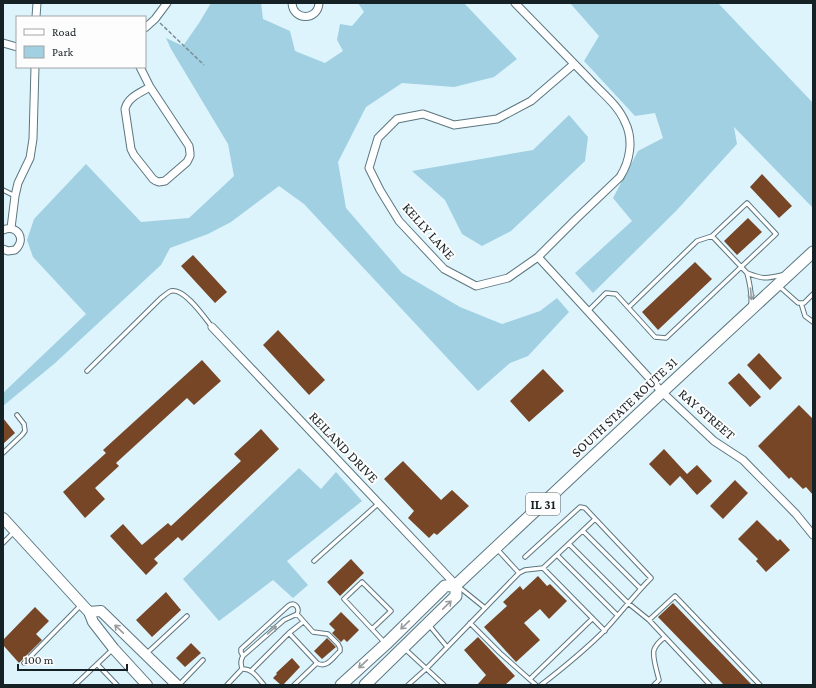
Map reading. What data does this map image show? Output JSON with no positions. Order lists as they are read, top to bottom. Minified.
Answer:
{"streets":{"main road":["SOUTH STATE ROUTE 31","IL 31"],"street":["KELLY LANE","RAY STREET","REILAND DRIVE"]},"crossings":[["KELLY LANE","RAY STREET"],["SOUTH STATE ROUTE 31","RAY STREET"],["SOUTH STATE ROUTE 31","REILAND DRIVE"]],"legend":["Road","Park"],"scale_bar":"100 m"}
